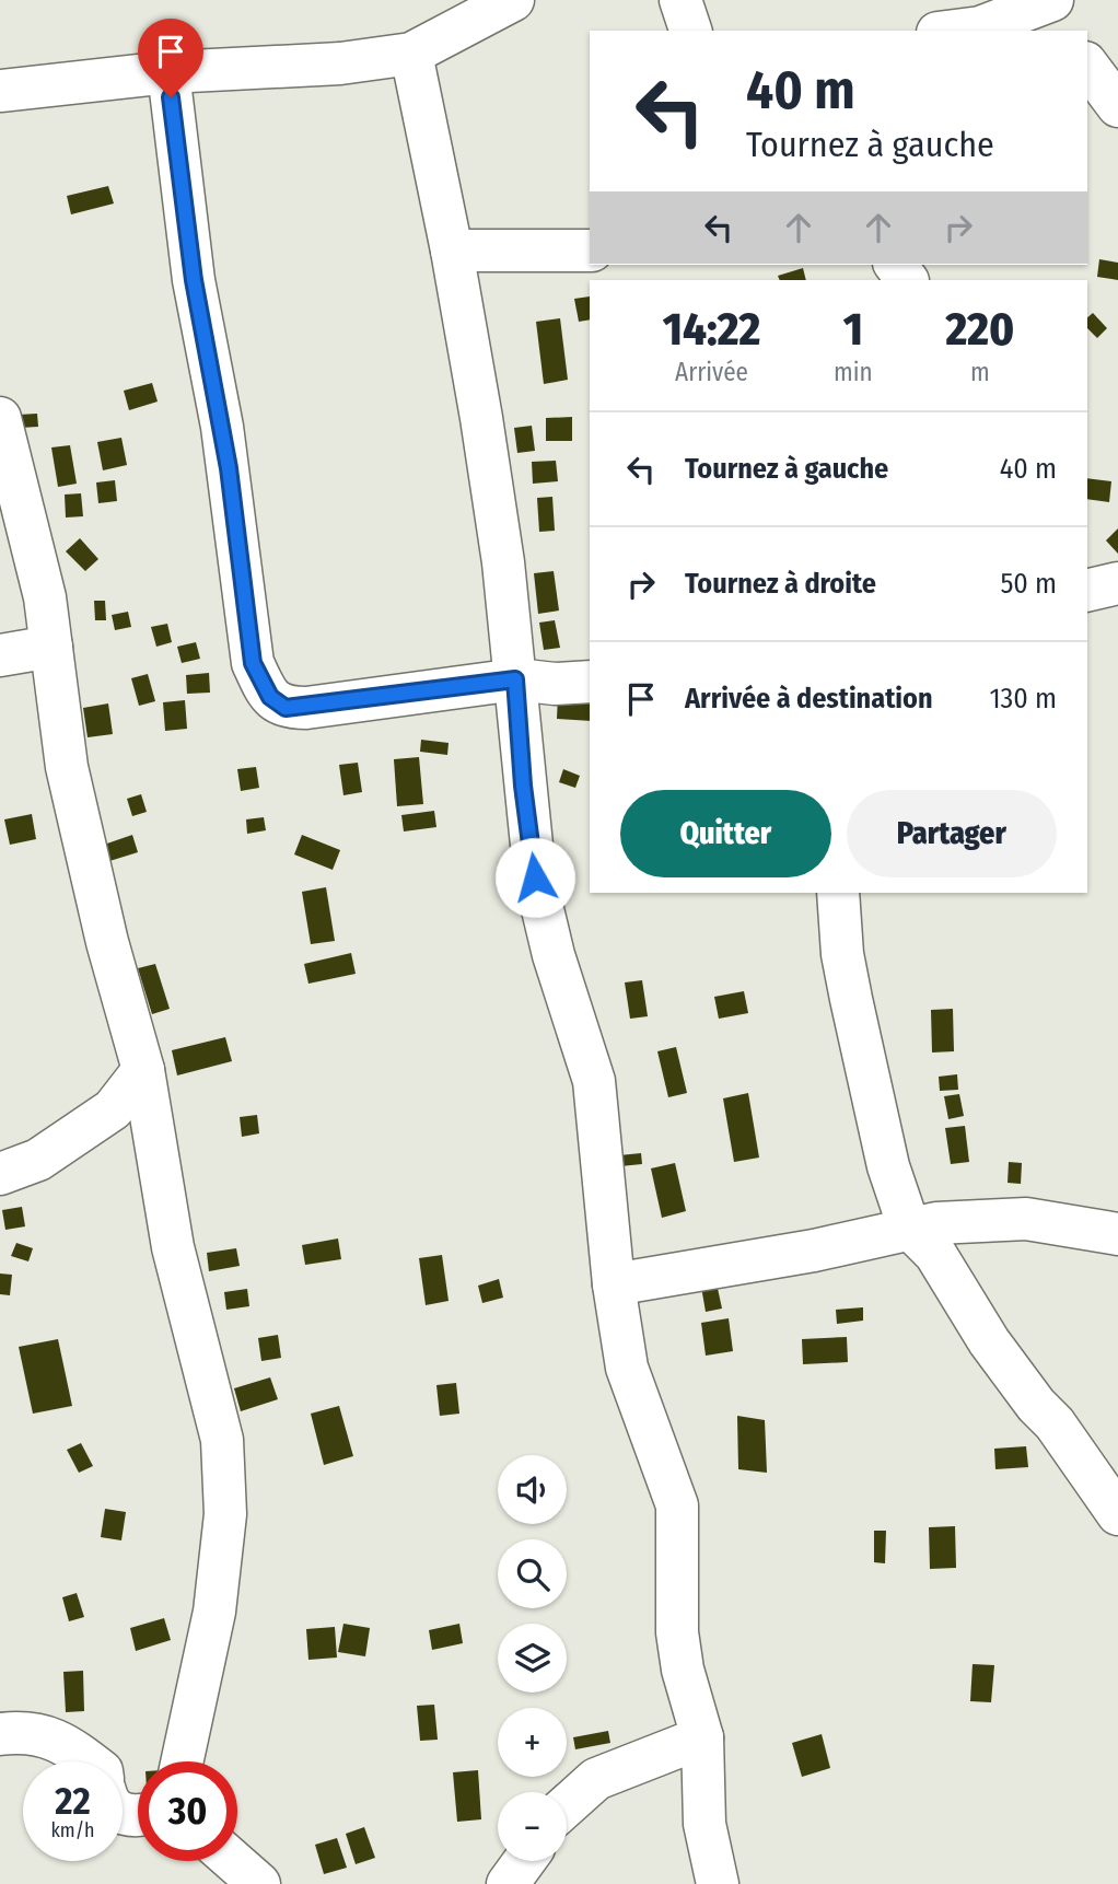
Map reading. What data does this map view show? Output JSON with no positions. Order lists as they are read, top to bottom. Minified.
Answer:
{"page":{"turn":["40 m","Tournez à gauche"],"eta":["14:22","Arrivée","1","min","220","m"],"list":[{"name":"Tournez à gauche","value":"40 m"},{"name":"Tournez à droite","value":"50 m"},{"name":"Arrivée à destination","value":"130 m"}],"buttons":["Quitter","Partager"],"map_buttons":["+","−"],"speed":"22 km/h","limit":"30"}}
